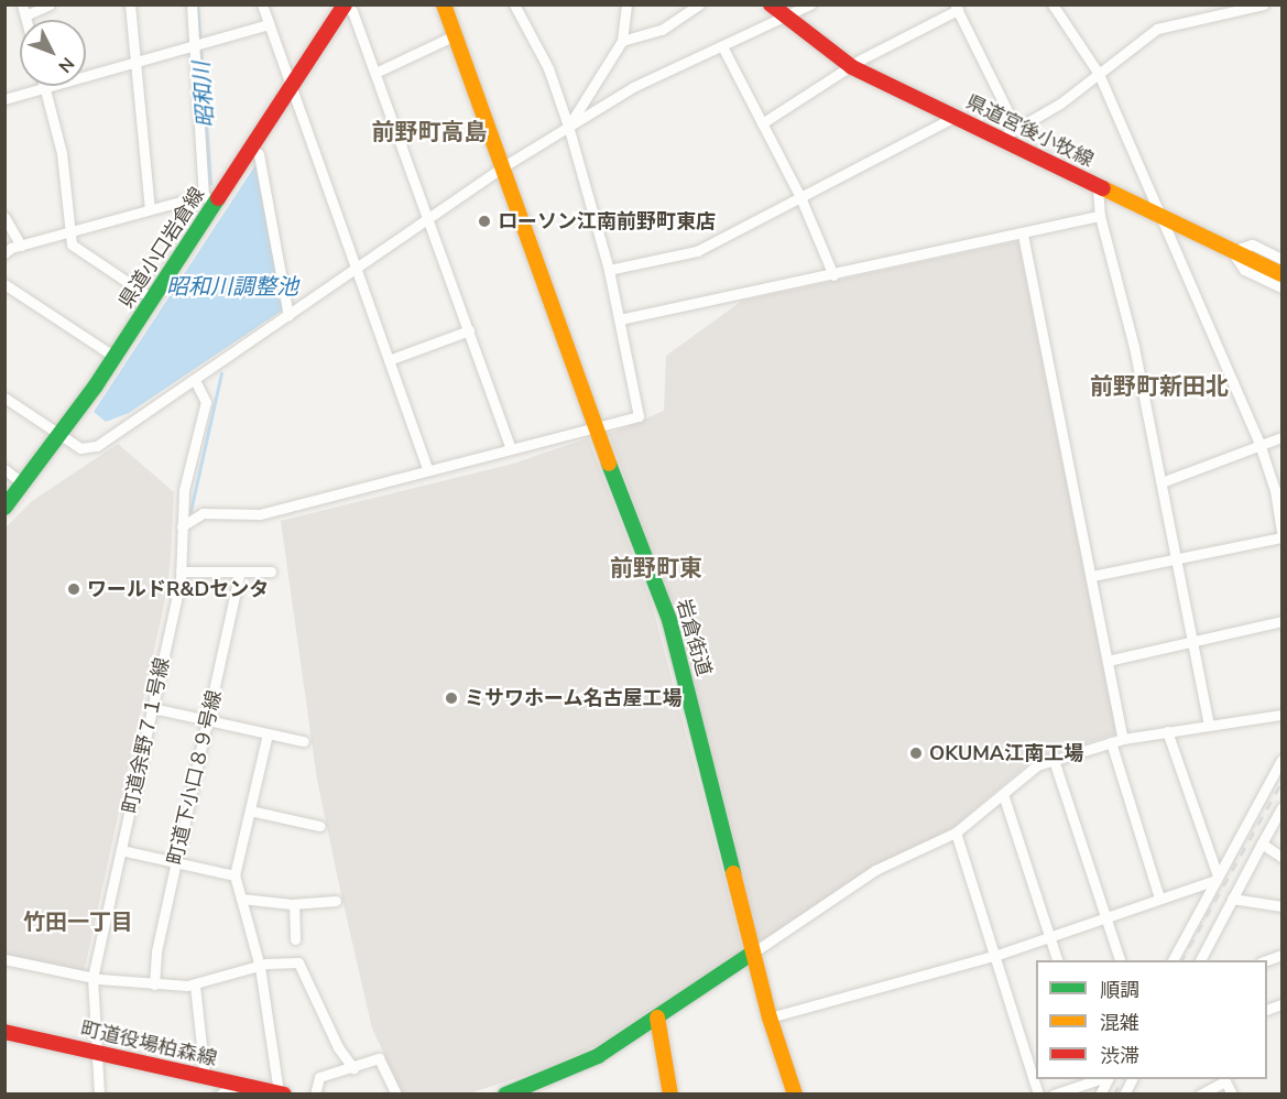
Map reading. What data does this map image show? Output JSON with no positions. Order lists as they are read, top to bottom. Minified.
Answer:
{"streets":{"street":["県道宮後小牧線","県道小口岩倉線","岩倉街道","町道余野７１号線","町道下小口８９号線","町道役場柏森線"]},"crossings":[["町道余野７１号線","町道役場柏森線"]],"districts":["前野町高島","前野町新田北","前野町東","竹田一丁目"],"water":["昭和川","昭和川調整池"],"places":["ローソン江南前野町東店","ワールドR&Dセンタ","ミサワホーム名古屋工場","OKUMA江南工場"],"legend":["順調","混雑","渋滞"],"north":"bottom right"}
